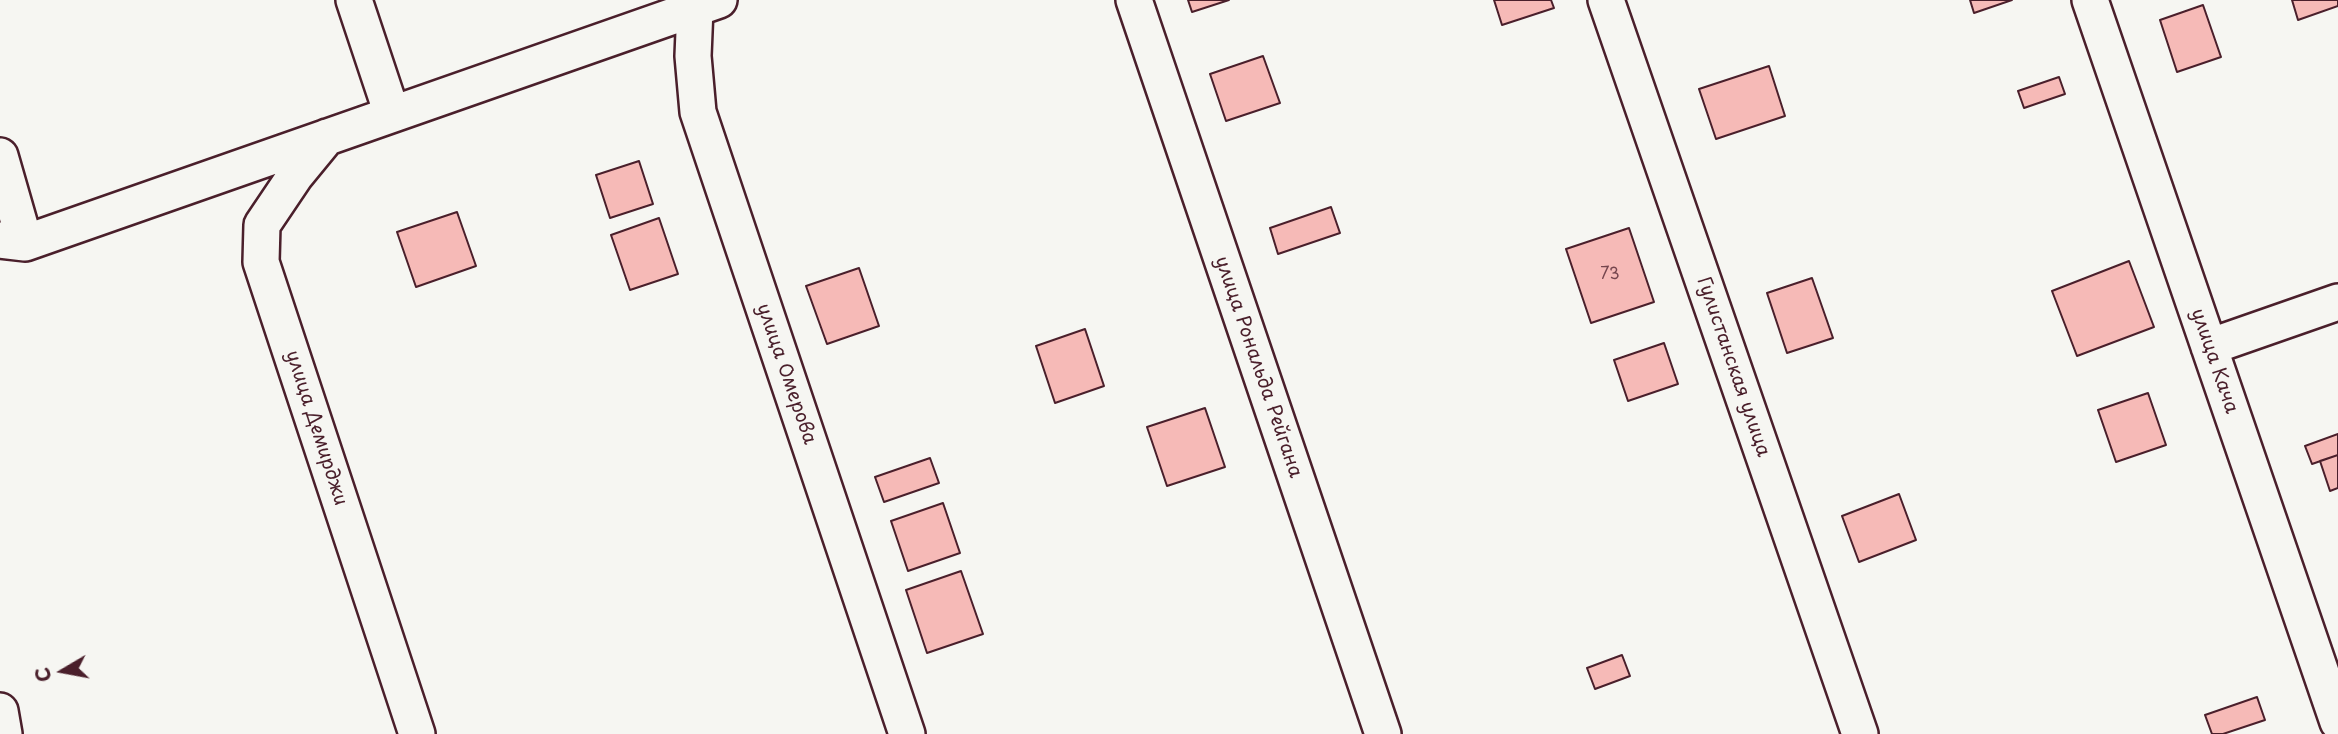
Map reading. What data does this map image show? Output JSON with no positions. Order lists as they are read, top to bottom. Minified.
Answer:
{"streets":{"street":["улица Кача","улица Рональда Рейгана","Гулистанская улица","улица Омерова","улица Демирджи"]},"house_numbers":["73"],"north":"left"}
